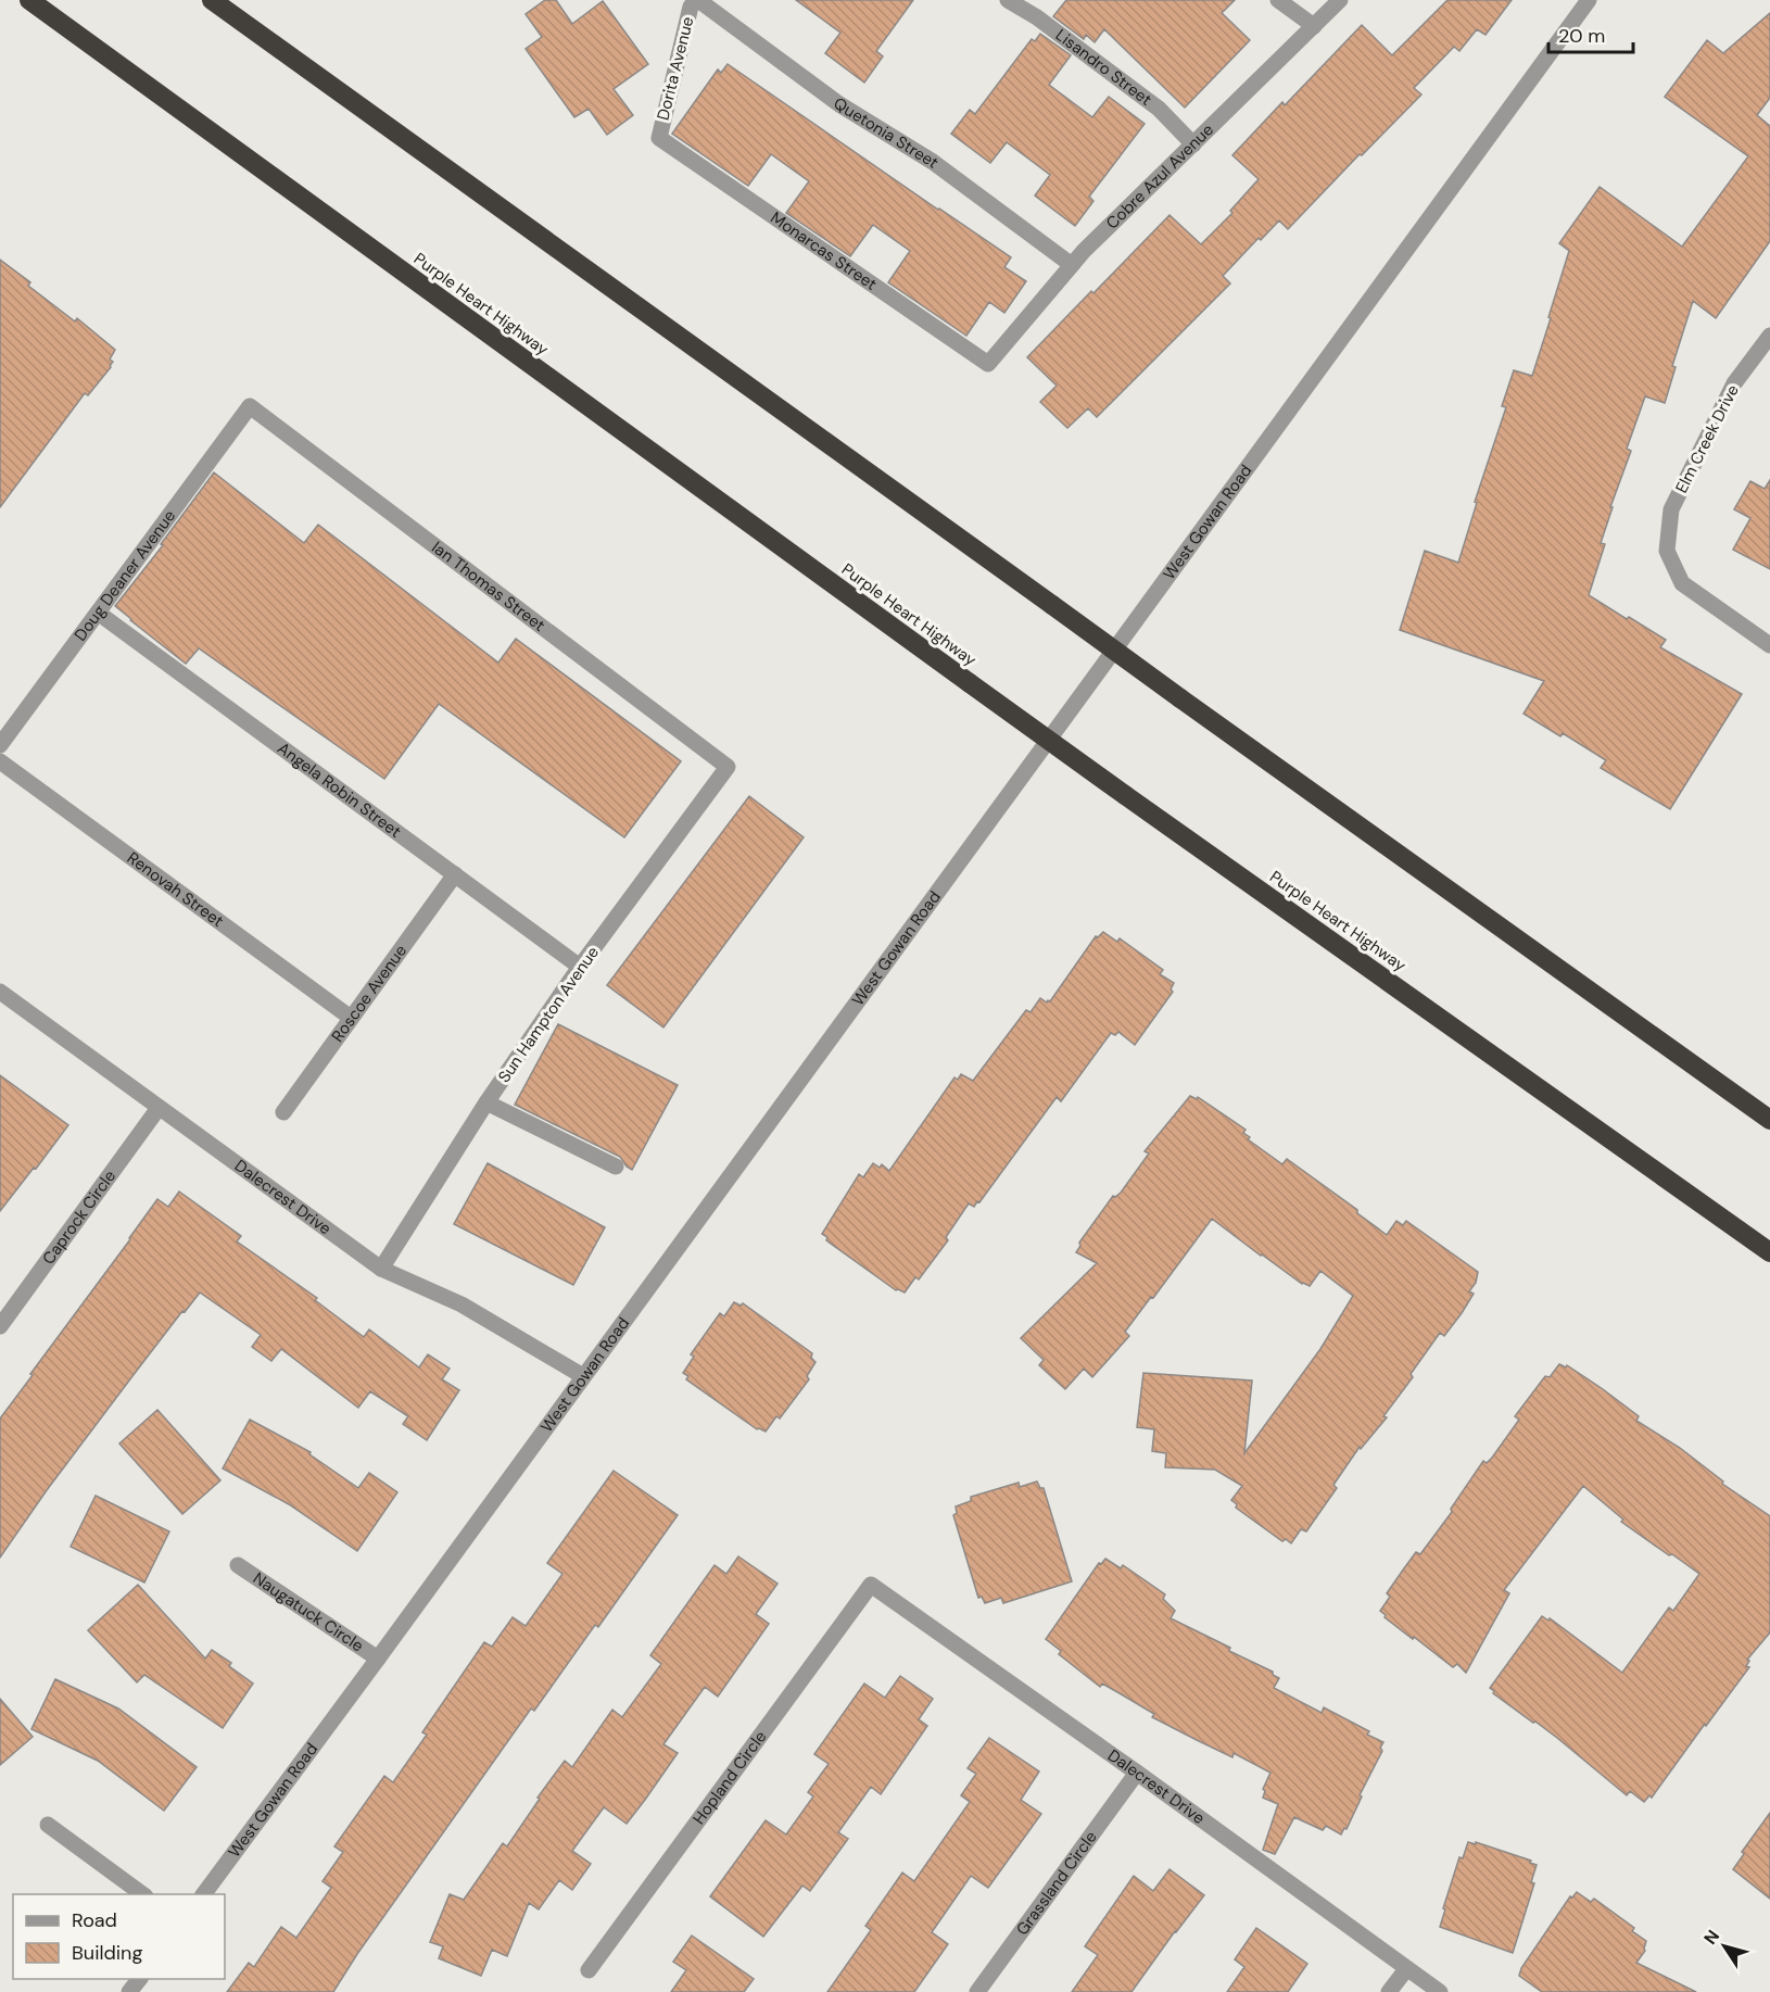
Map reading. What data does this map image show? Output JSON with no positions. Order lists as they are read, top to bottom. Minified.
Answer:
{"streets":{"highway":["Purple Heart Highway"],"street":["Lisandro Street","Dorita Avenue","Quetonia Street","Cobre Azul Avenue","Monarcas Street","Elm Creek Drive","West Gowan Road","Doug Deaner Avenue","Ian Thomas Street","Angela Robin Street","Renovah Street","Roscoe Avenue","Sun Hampton Avenue","Dalecrest Drive","Caprock Circle","Naugatuck Circle","Hopland Circle","Grassland Circle"]},"crossings":[["Lisandro Street","Cobre Azul Avenue"],["Dorita Avenue","Quetonia Street"],["Dorita Avenue","Monarcas Street"],["Quetonia Street","Cobre Azul Avenue"],["Cobre Azul Avenue","Monarcas Street"],["West Gowan Road","Dalecrest Drive"],["West Gowan Road","Naugatuck Circle"],["Doug Deaner Avenue","Ian Thomas Street"],["Doug Deaner Avenue","Angela Robin Street"],["Ian Thomas Street","Sun Hampton Avenue"],["Angela Robin Street","Roscoe Avenue"],["Angela Robin Street","Sun Hampton Avenue"],["Renovah Street","Roscoe Avenue"],["Sun Hampton Avenue","Dalecrest Drive"],["Dalecrest Drive","Caprock Circle"],["Dalecrest Drive","Hopland Circle"],["Dalecrest Drive","Grassland Circle"]],"legend":["Road","Building"],"scale_bar":"20 m","north":"top left"}
